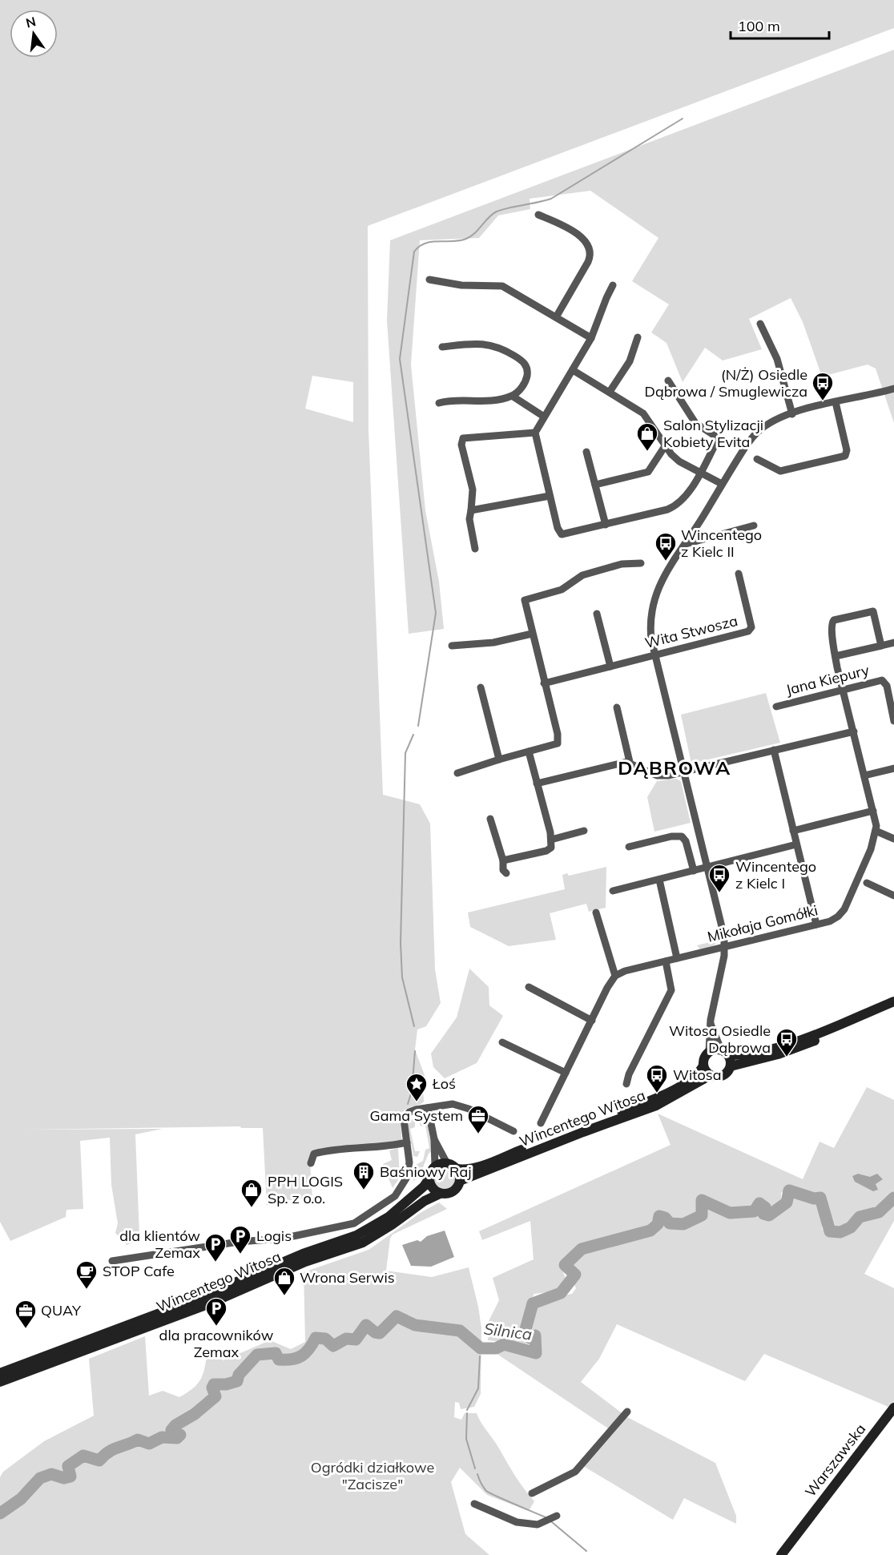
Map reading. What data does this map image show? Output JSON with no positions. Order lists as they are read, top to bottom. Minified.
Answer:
{"streets":{"main road":["Wincentego Witosa","Warszawska"],"street":["Wita Stwosza","Jana Kiepury","Mikołaja Gomółki"]},"crossings":[["Jana Kiepury","Mikołaja Gomółki"]],"districts":["DĄBROWA"],"water":["Silnica"],"parks":["Ogródki działkowe \"Zacisze\""],"places":{"bus stop":["(N/Ż) Osiedle Dąbrowa / Smuglewicza","Wincentego z Kielc II","Wincentego z Kielc I","Witosa Osiedle Dąbrowa","Witosa"],"shop":["Salon Stylizacji Kobiety Evita","PPH LOGIS Sp. z o.o.","Wrona Serwis"],"place":["Łoś"],"office":["Gama System","QUAY"],"building":["Baśniowy Raj"],"parking":["Logis","dla klientów Zemax","dla pracowników Zemax"],"cafe":["STOP Cafe"]},"scale_bar":"100 m","north":"top"}
